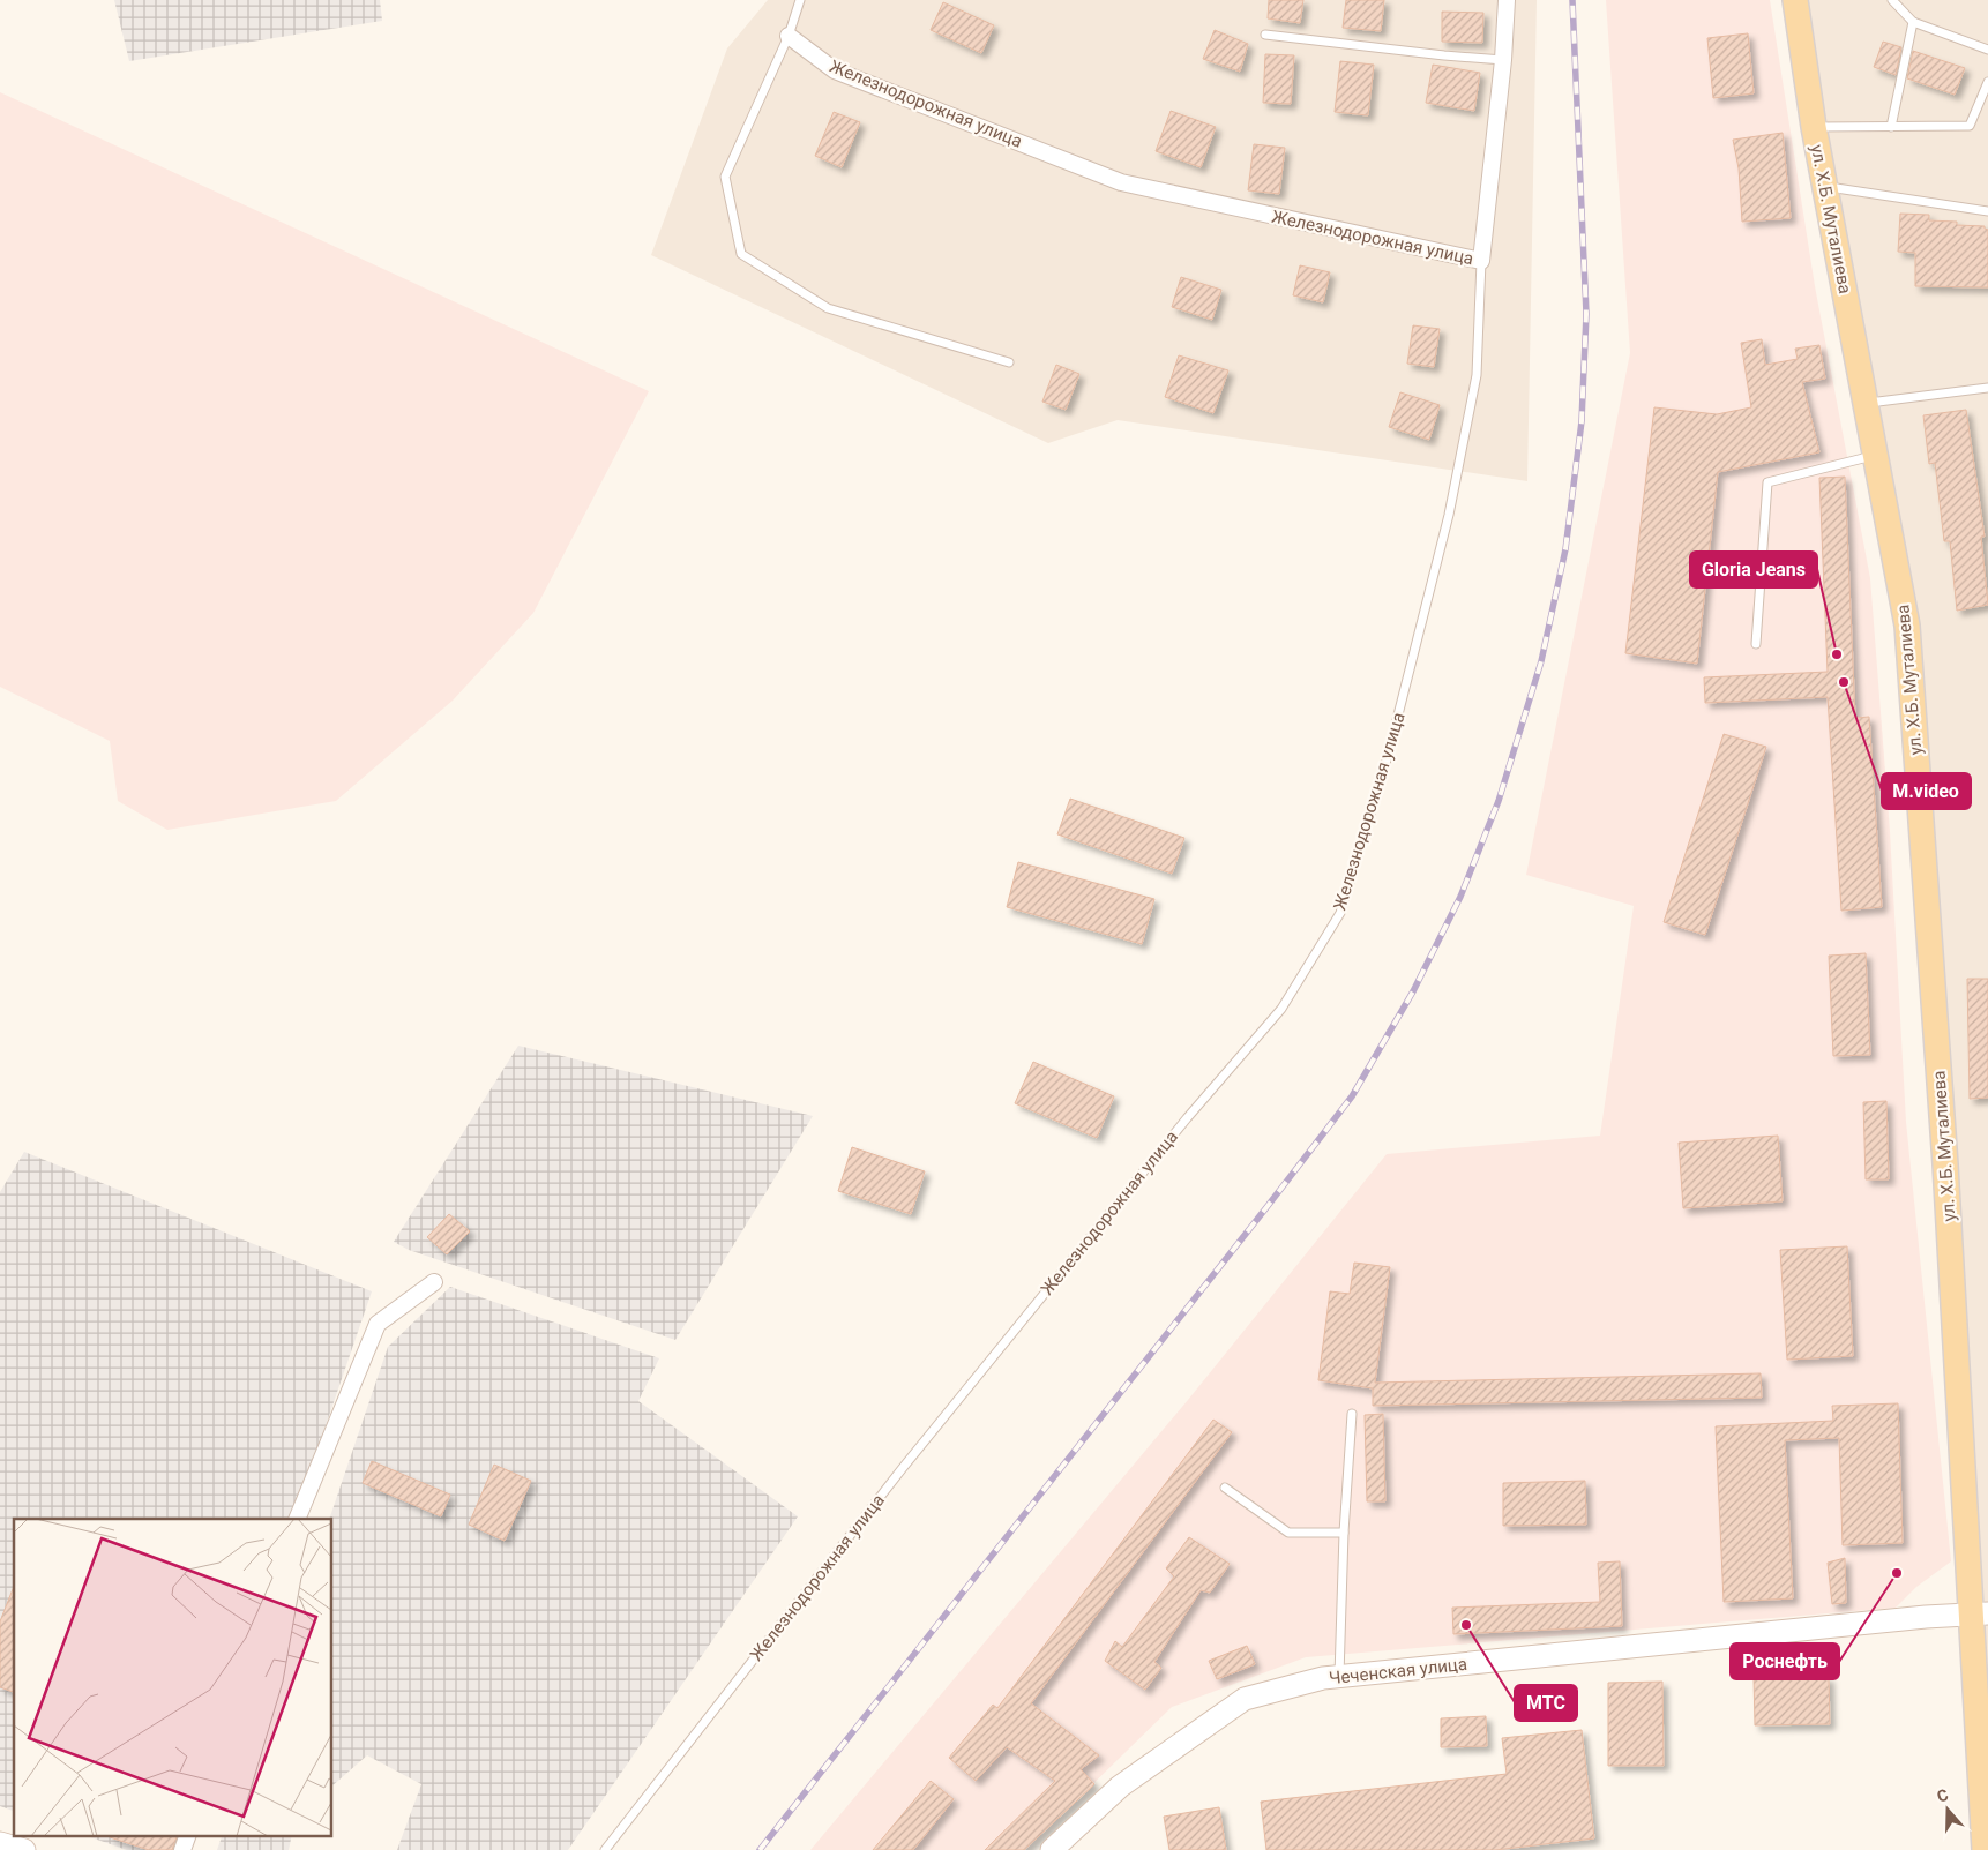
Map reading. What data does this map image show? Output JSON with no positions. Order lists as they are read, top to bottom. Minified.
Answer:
{"streets":{"main road":["ул. Х.Б. Муталиева","Чеченская улица"],"street":["Железнодорожная улица"]},"crossings":[["ул. Х.Б. Муталиева","Чеченская улица"]],"places":["Gloria Jeans","M.video","Роснефть","МТС"],"north":"top"}
